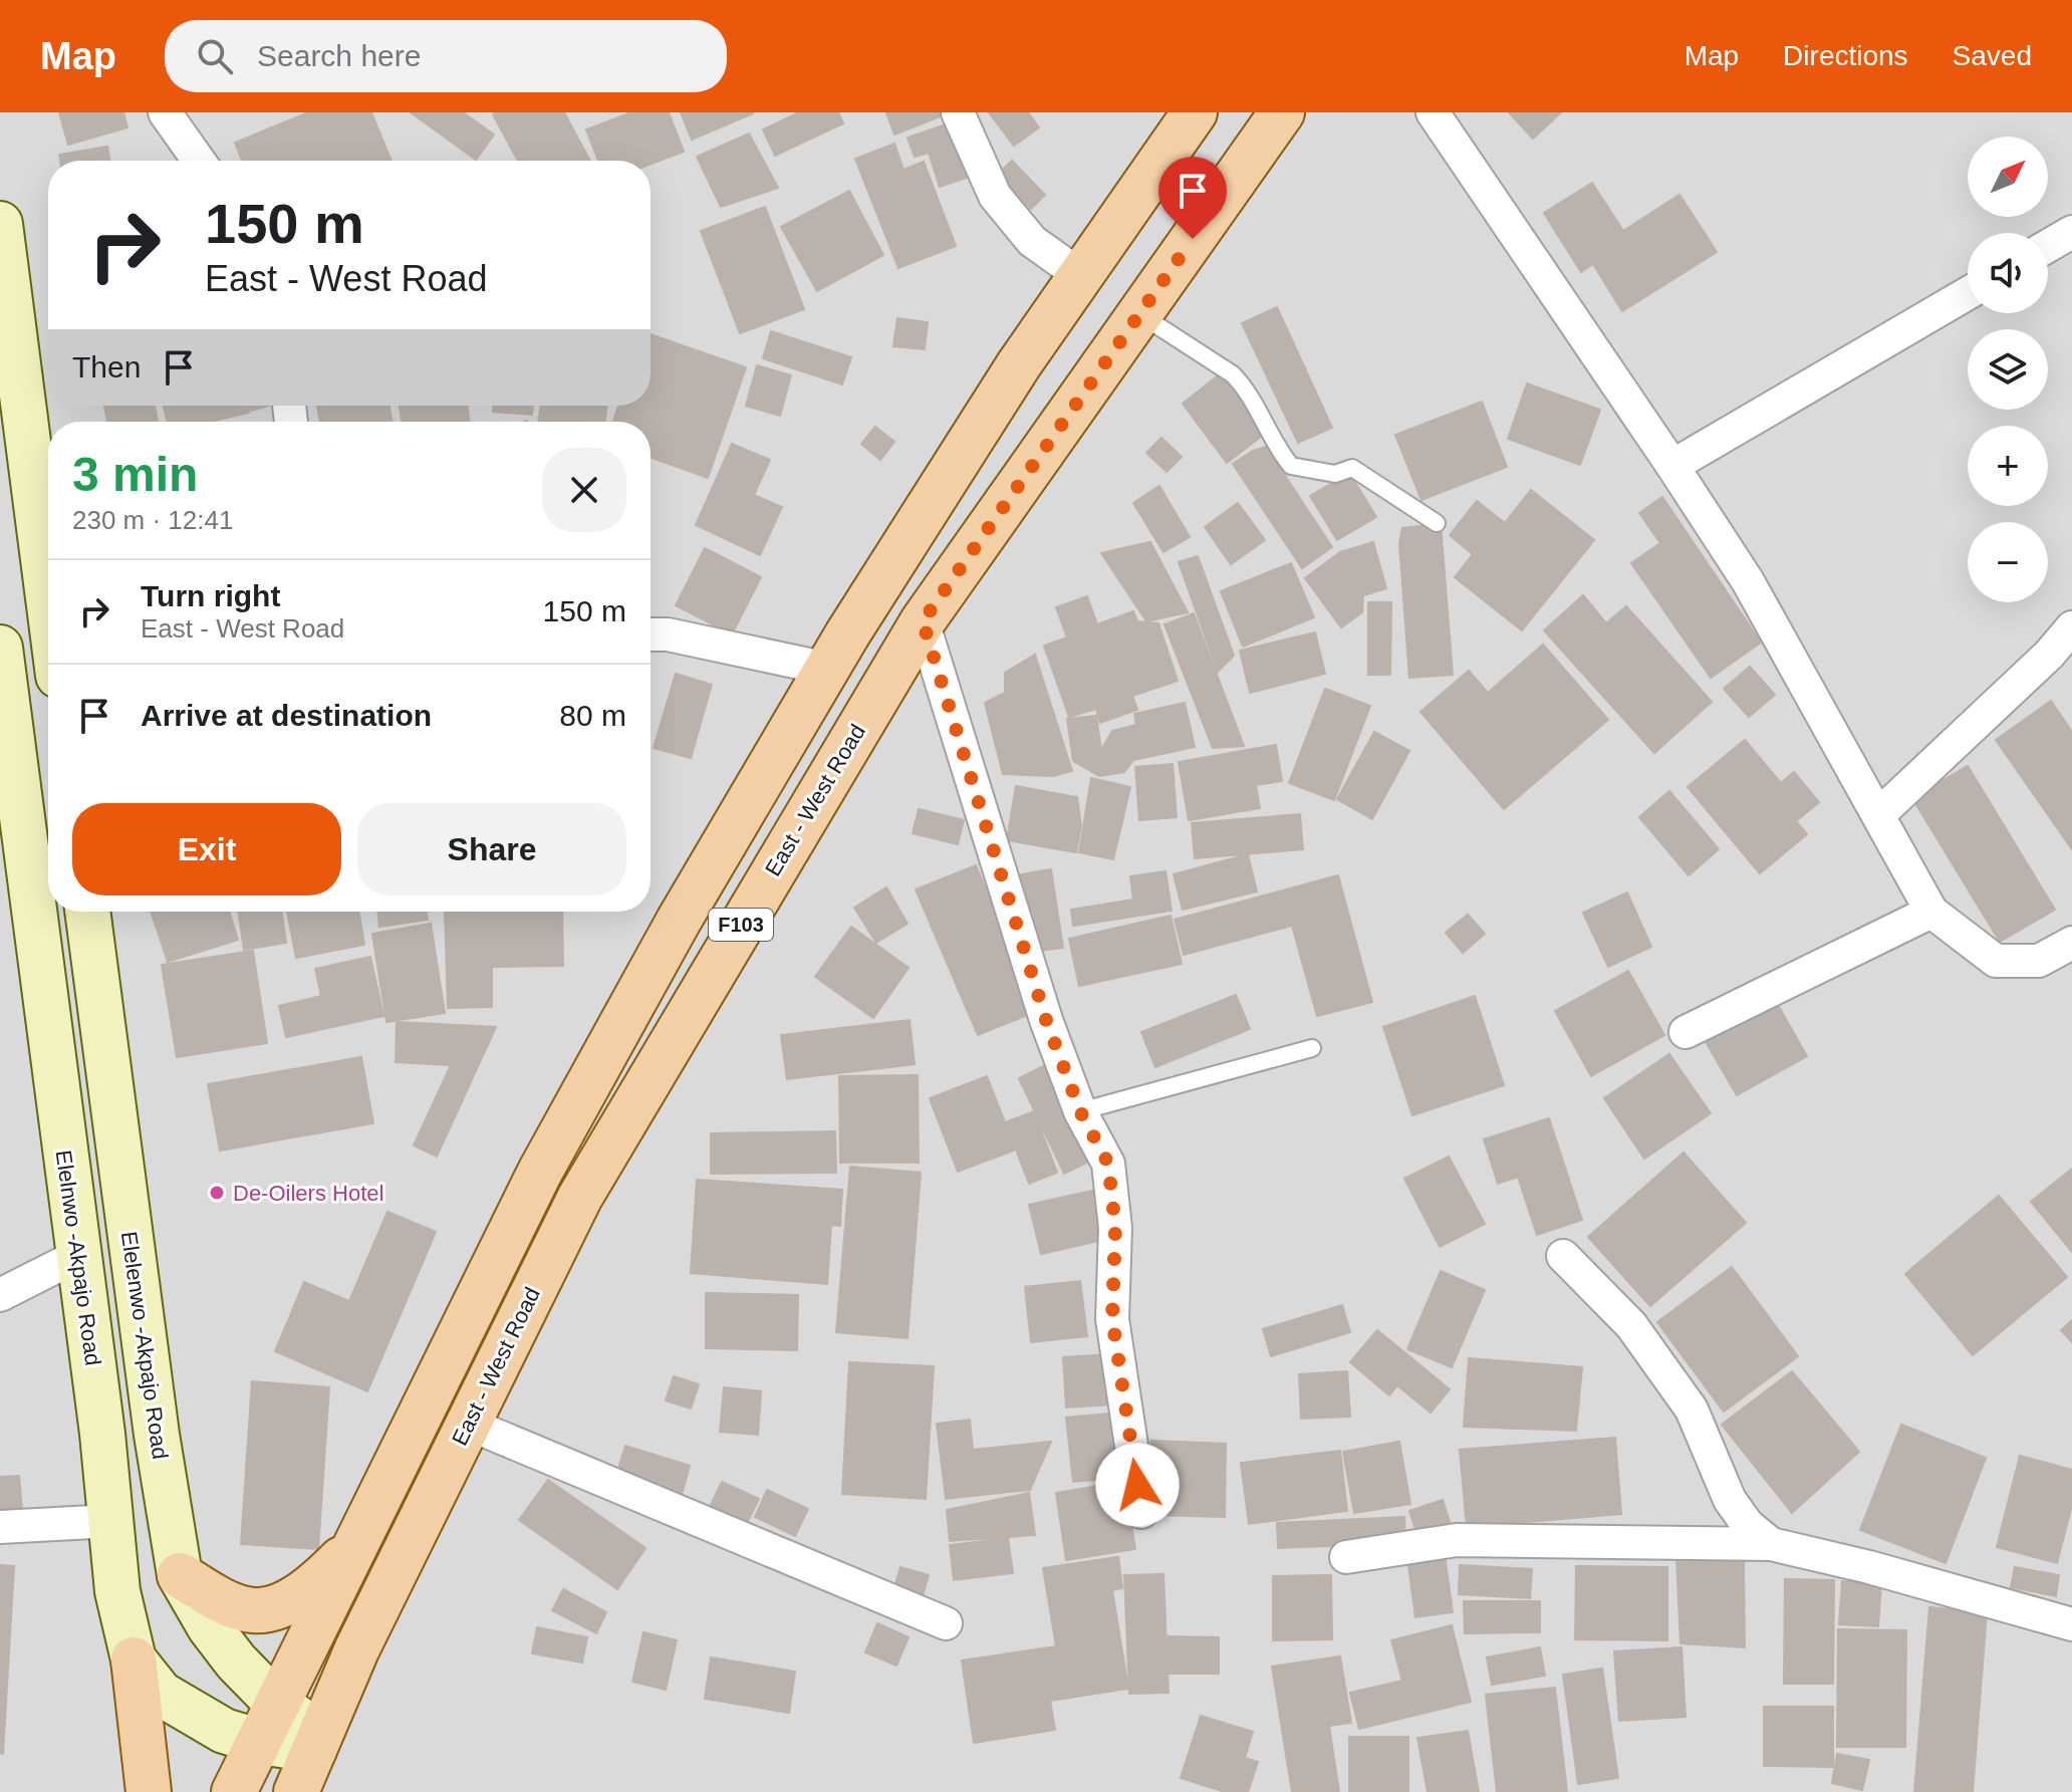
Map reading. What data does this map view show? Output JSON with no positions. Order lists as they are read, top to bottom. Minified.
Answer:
{"streets":{"main road":["East - West Road","F103","Elelnwo -Akpajo Road","Elelenwo -Akpajo Road"]},"crossings":[["East - West Road","Elelnwo -Akpajo Road"],["East - West Road","Elelenwo -Akpajo Road"],["Elelnwo -Akpajo Road","Elelenwo -Akpajo Road"]],"places":["De-Oilers Hotel"],"north":"top right","page":{"header":"Map","search":"Search here","nav":["Map","Directions","Saved"],"map_buttons":["+","−"],"turn":["150 m","East - West Road"],"then":"Then","heading":["3 min","230 m · 12:41"],"list":[{"name":"Turn right","note":"East - West Road","value":"150 m"},{"name":"Arrive at destination","value":"80 m"}],"buttons":["Exit","Share"]}}
